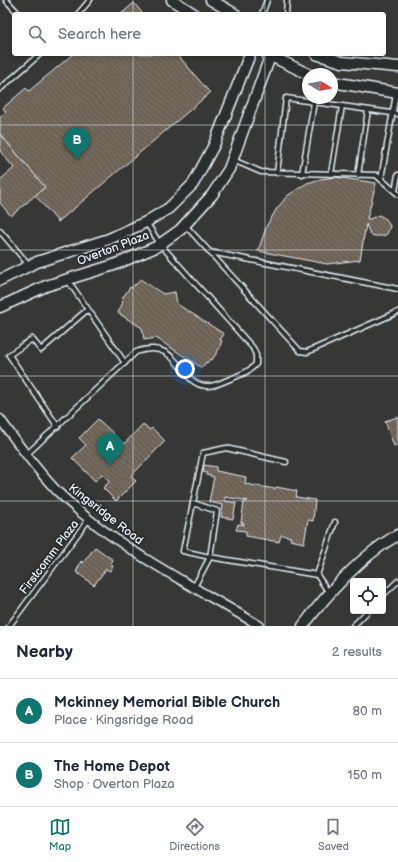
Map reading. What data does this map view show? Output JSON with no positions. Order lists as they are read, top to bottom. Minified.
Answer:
{"streets":{"street":["Overton Plaza","Kingsridge Road"],"lane":["Firstcomm Plaza"]},"crossings":[["Kingsridge Road","Firstcomm Plaza"]],"north":"right","page":{"search":"Search here","pins":["B","A"],"heading":["Nearby","2 results"],"list":[{"mark":"A","name":"Mckinney Memorial Bible Church","note":"Place · Kingsridge Road","value":"80 m"},{"mark":"B","name":"The Home Depot","note":"Shop · Overton Plaza","value":"150 m"}],"nav":["Map","Directions","Saved"]}}
